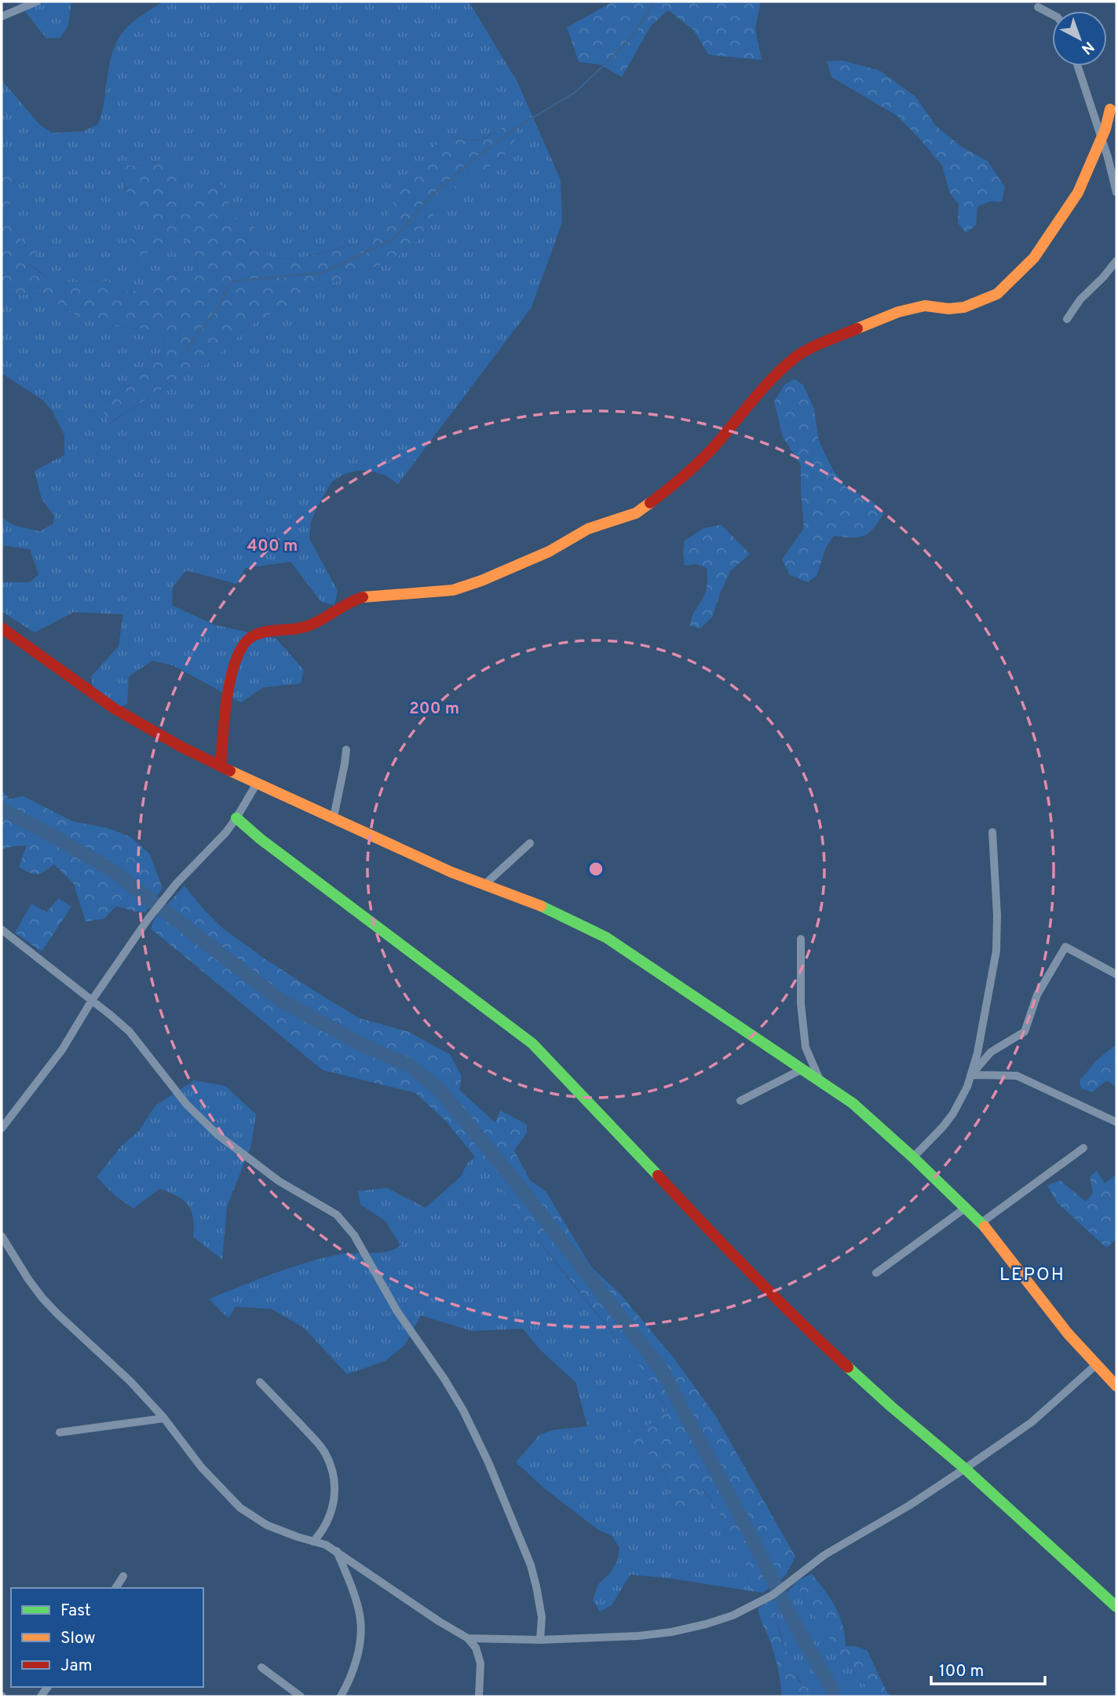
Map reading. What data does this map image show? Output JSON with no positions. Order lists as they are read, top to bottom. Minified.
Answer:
{"districts":["LEPOH"],"legend":["Fast","Slow","Jam"],"scale_bar":"100 m","north":"bottom right","rings":["400 m","200 m"]}
